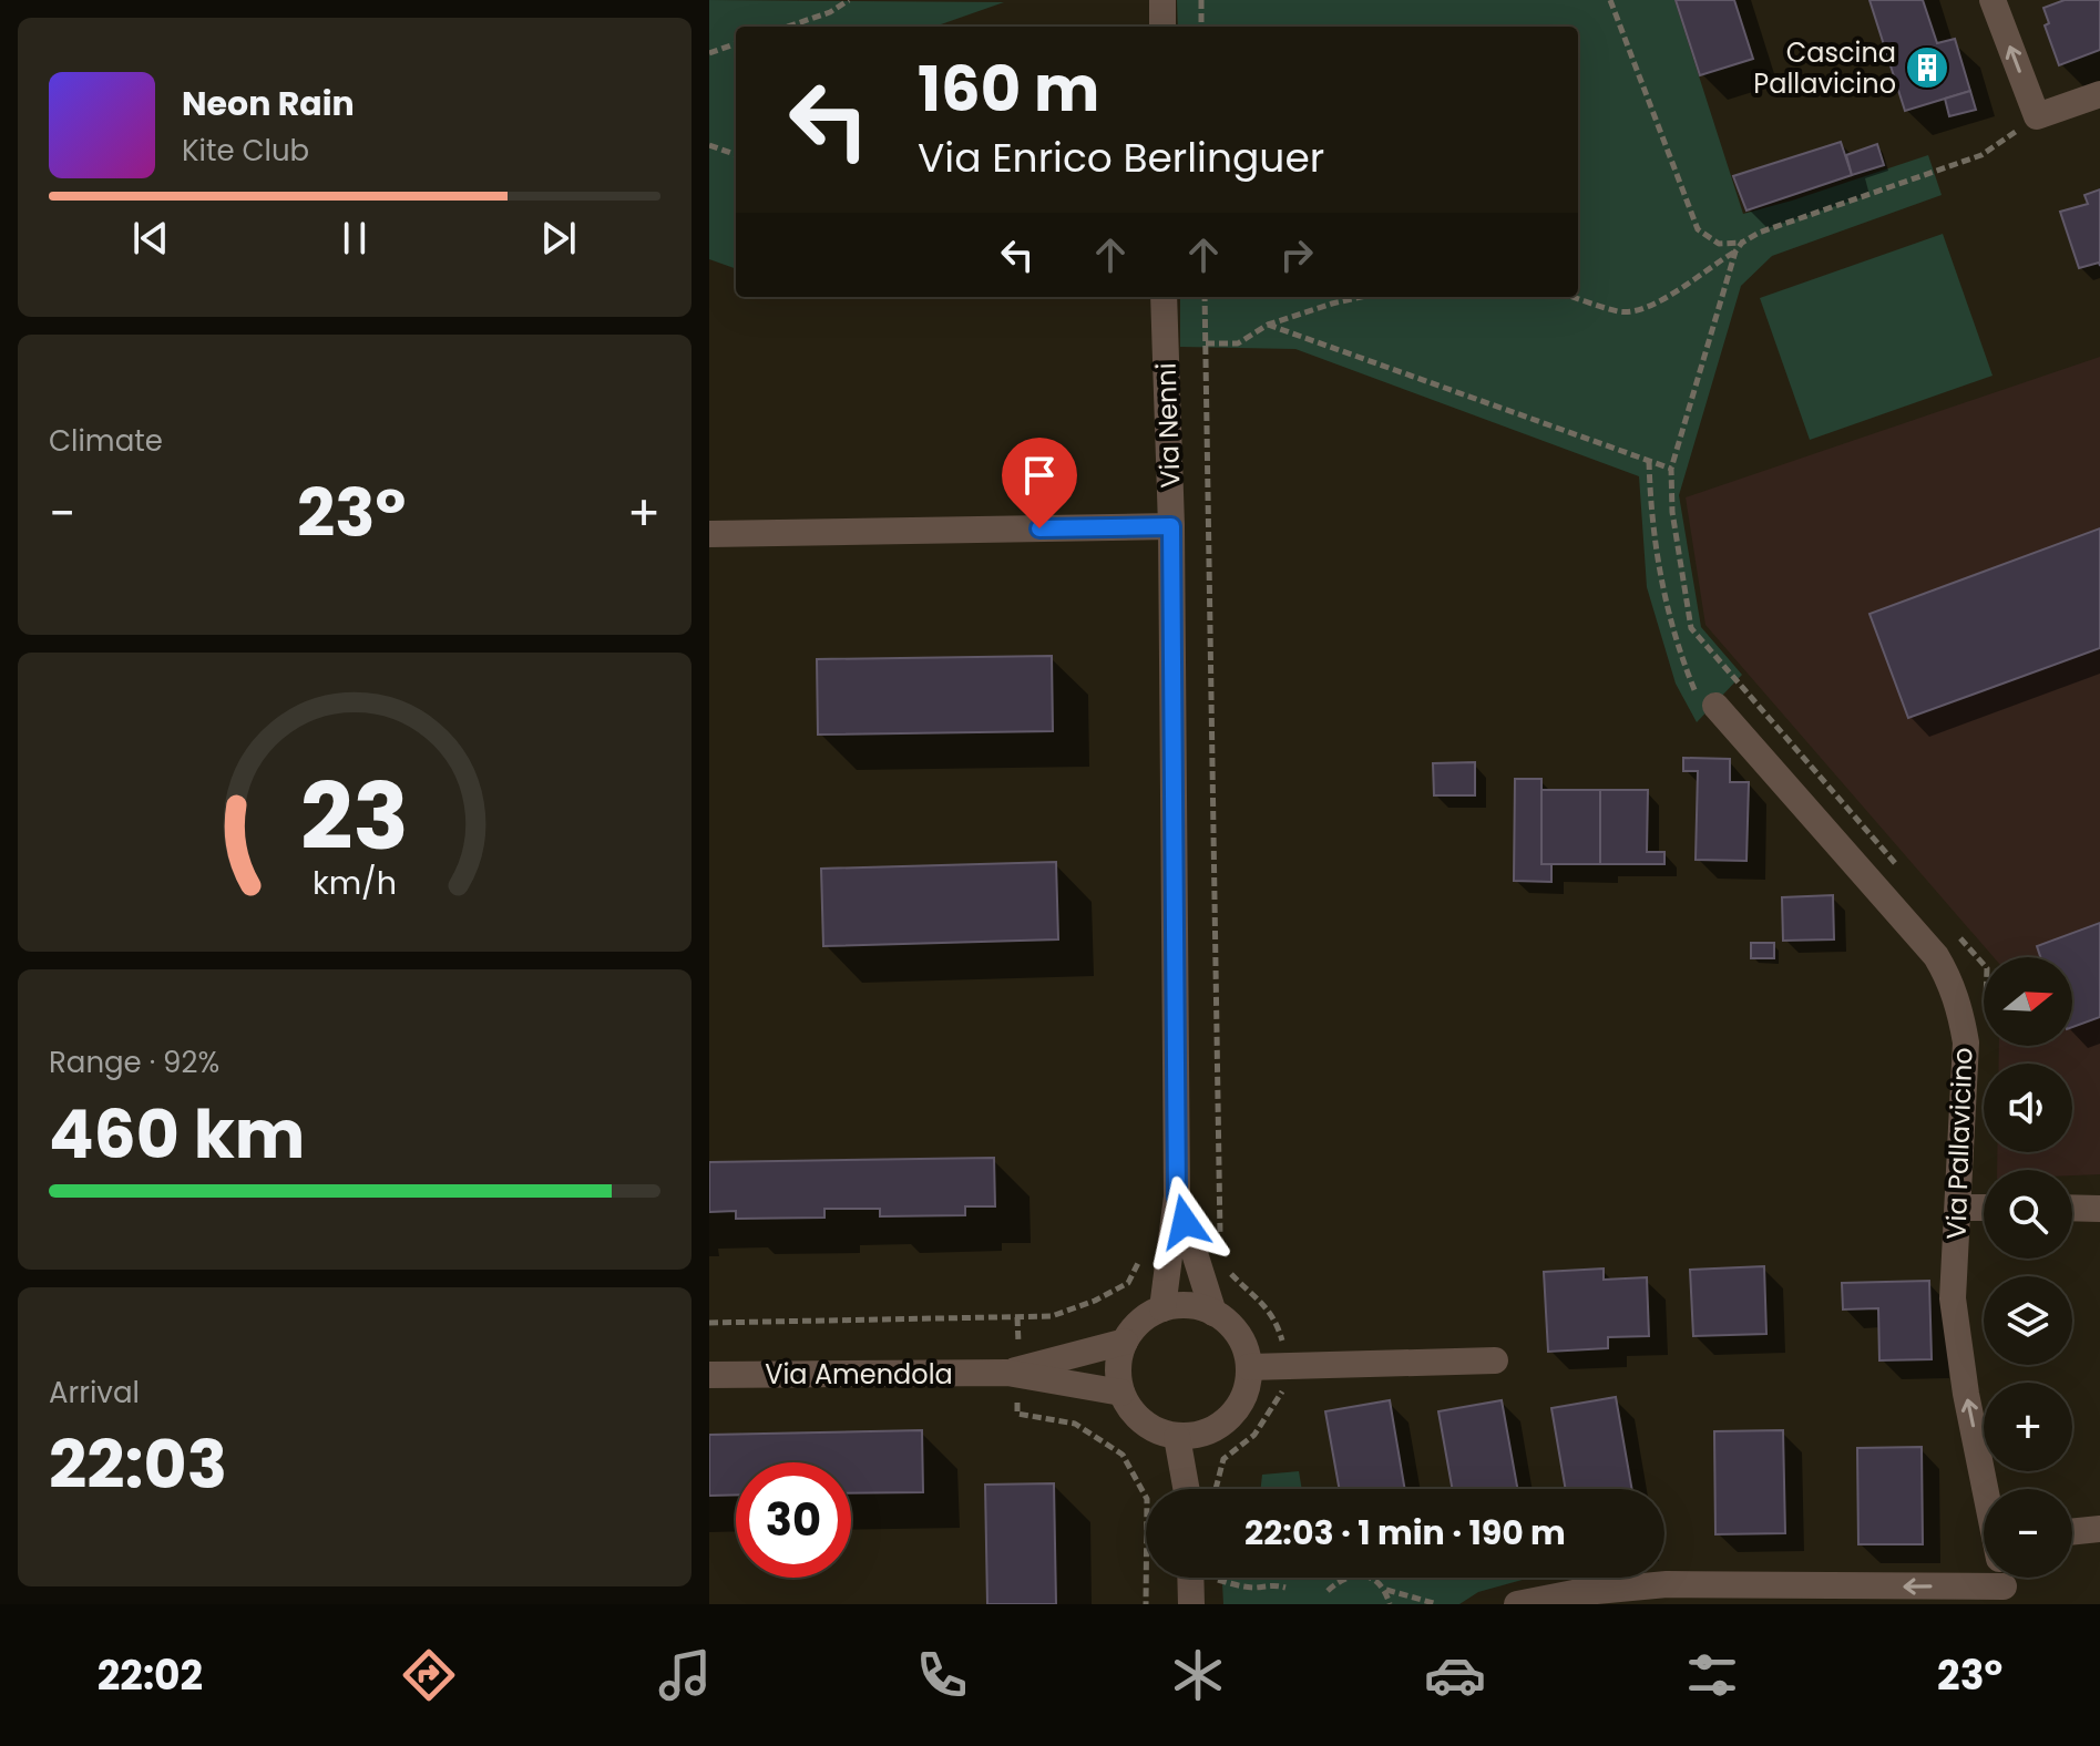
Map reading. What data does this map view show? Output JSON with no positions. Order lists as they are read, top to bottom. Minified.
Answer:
{"streets":{"street":["Via Nenni","Via Pallavicino","Via Amendola"]},"crossings":[["Via Nenni","Via Amendola"]],"places":{"building":["Cascina Pallavicino"]},"north":"right","page":{"turn":["160 m","Via Enrico Berlinguer"],"song":["Neon Rain","Kite Club"],"tile":["Climate",["Range · 92%","460 km"],["Arrival","22:03"]],"heat":["−","23°","+"],"map_buttons":["+","−"],"limit":"30","trip":"22:03 · 1 min · 190 m","tabs":["22:02","23°"],"gauge":["23","km/h"]}}
